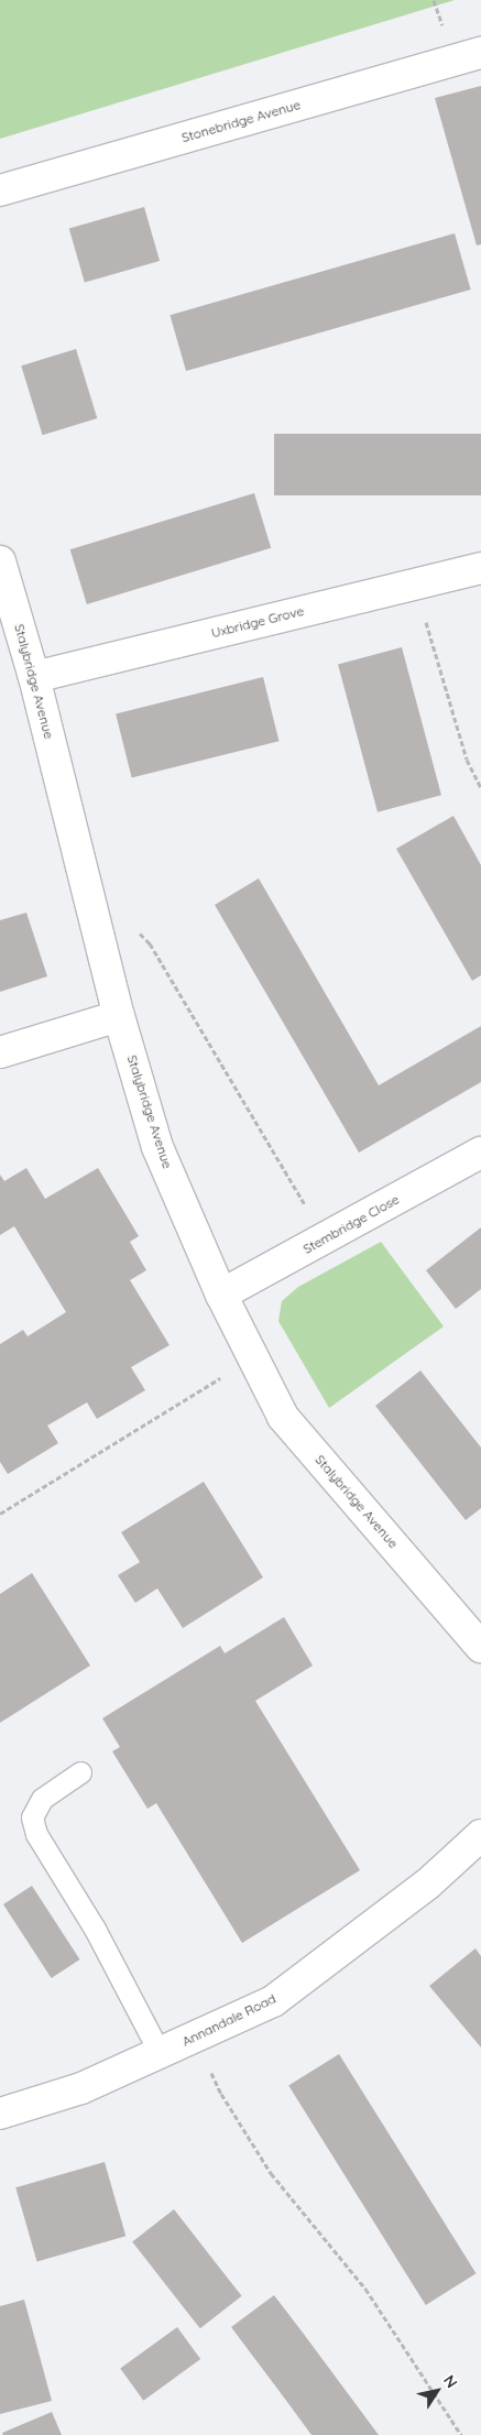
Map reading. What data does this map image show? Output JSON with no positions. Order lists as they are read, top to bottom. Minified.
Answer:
{"streets":{"street":["Stonebridge Avenue","Uxbridge Grove","Stalybridge Avenue","Stembridge Close","Annandale Road"]},"crossings":[["Uxbridge Grove","Stalybridge Avenue"],["Stalybridge Avenue","Stembridge Close"]],"north":"top right"}
